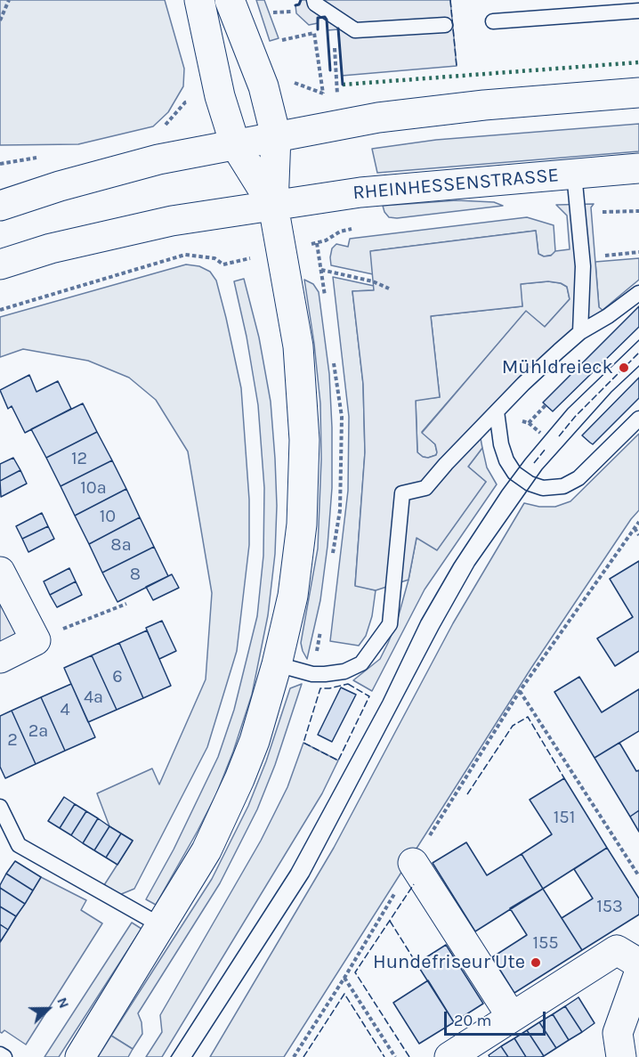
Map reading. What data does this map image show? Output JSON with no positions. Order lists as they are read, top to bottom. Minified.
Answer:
{"streets":{"street":["RHEINHESSENSTRASSE"]},"places":["Mühldreieck","Hundefriseur Ute"],"house_numbers":["12","10a","10","8a","8","6","4a","4","2a","2","151","153","155"],"scale_bar":"20 m","north":"right"}
